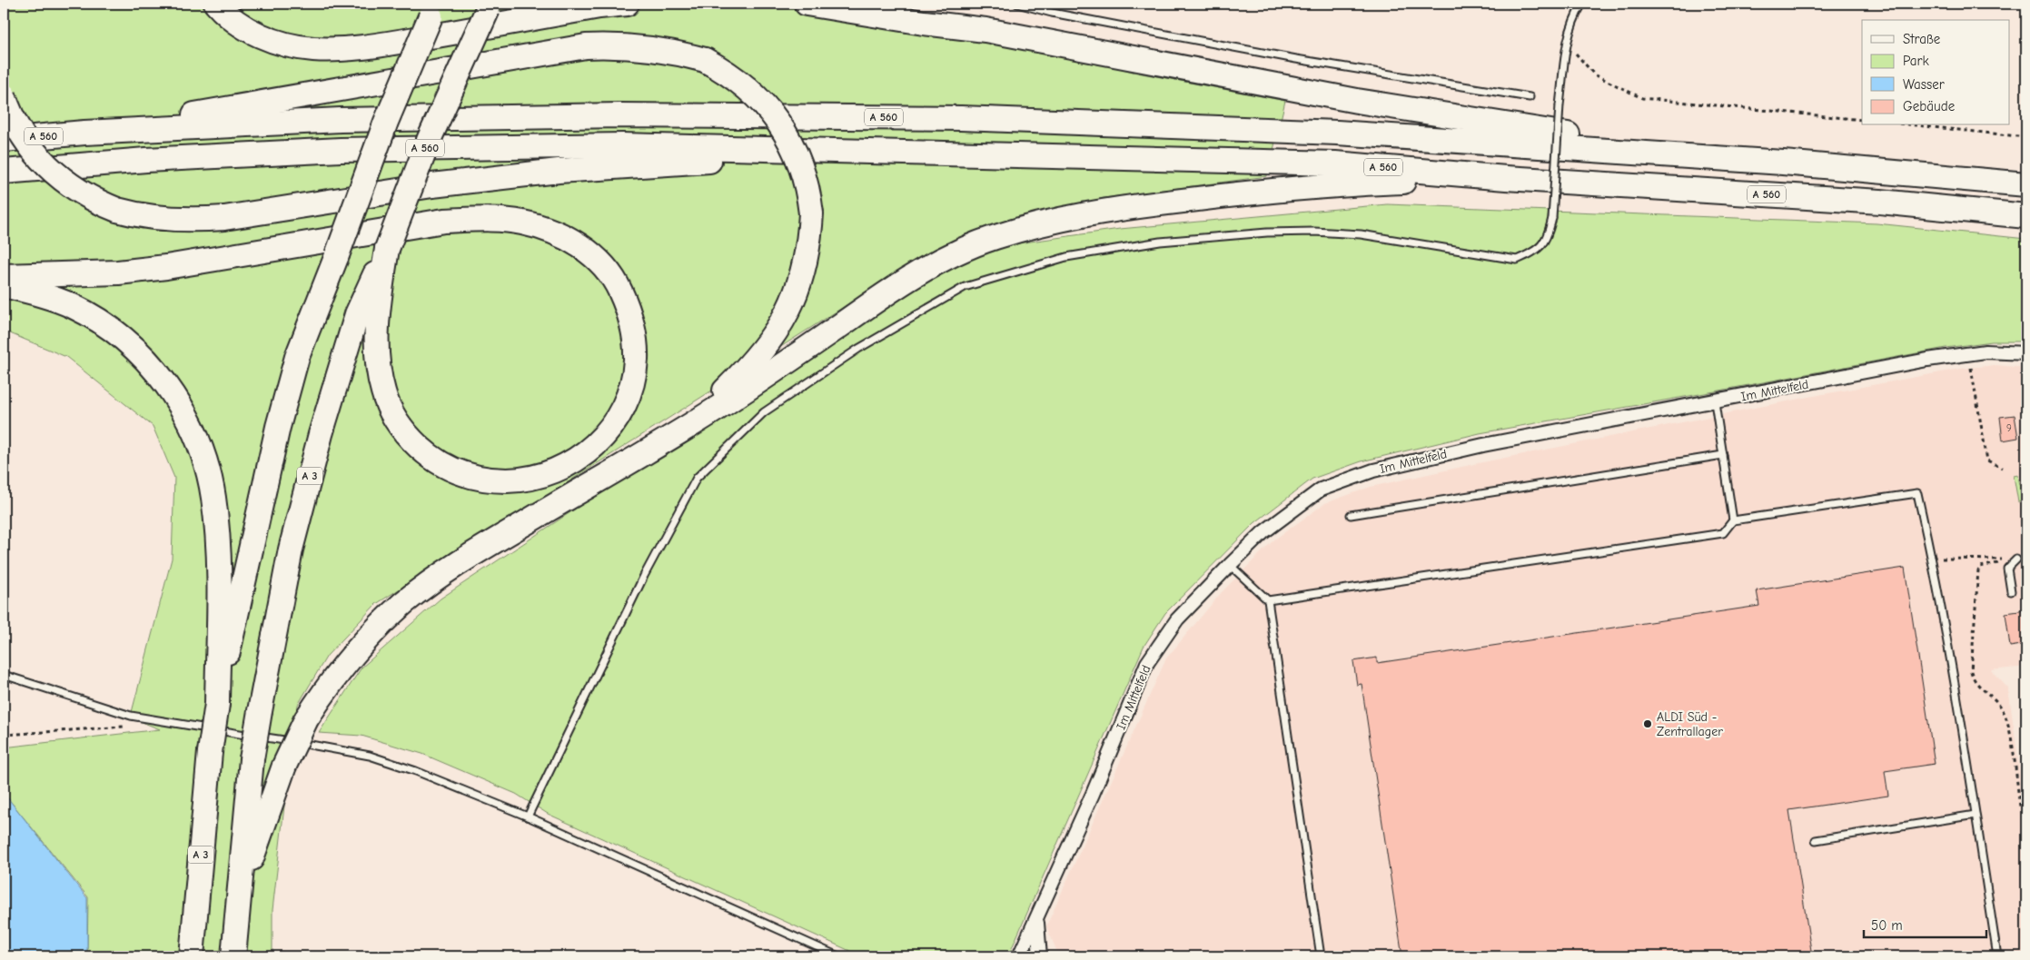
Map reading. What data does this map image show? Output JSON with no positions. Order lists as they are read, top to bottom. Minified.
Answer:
{"streets":{"highway":["A 560","A 3"],"street":["Im Mittelfeld"]},"places":["ALDI Süd - Zentrallager"],"house_numbers":["9"],"legend":["Straße","Park","Wasser","Gebäude"],"scale_bar":"50 m"}
